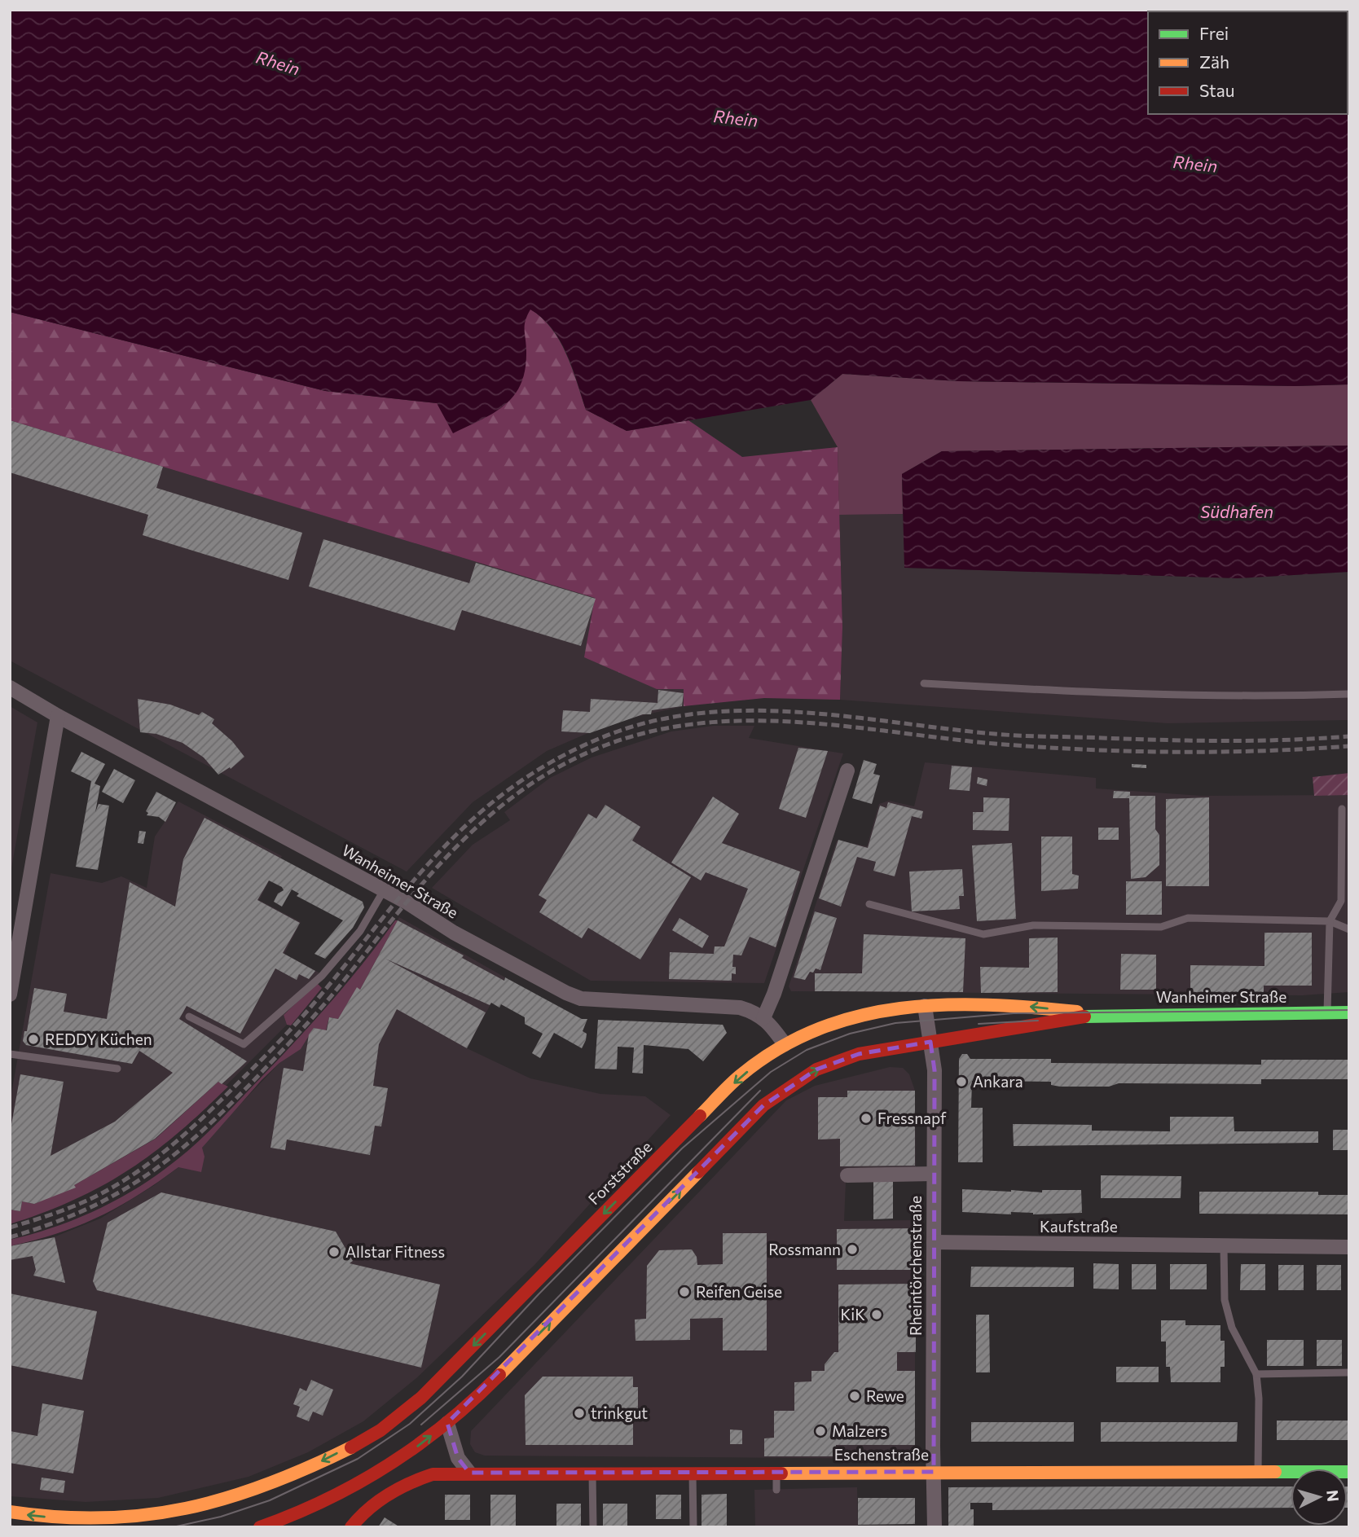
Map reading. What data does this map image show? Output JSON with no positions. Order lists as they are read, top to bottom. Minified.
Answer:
{"streets":{"street":["Wanheimer Straße","Forststraße","Kaufstraße","Rheintörchenstraße","Eschenstraße"]},"crossings":[["Wanheimer Straße","Forststraße"],["Wanheimer Straße","Rheintörchenstraße"],["Forststraße","Rheintörchenstraße"],["Kaufstraße","Rheintörchenstraße"],["Rheintörchenstraße","Eschenstraße"]],"water":["Rhein","Südhafen"],"places":["REDDY Küchen","Ankara","Fressnapf","Rossmann","Allstar Fitness","Reifen Geise","KiK","Rewe","trinkgut","Malzers"],"legend":["Frei","Zäh","Stau"],"north":"right"}
